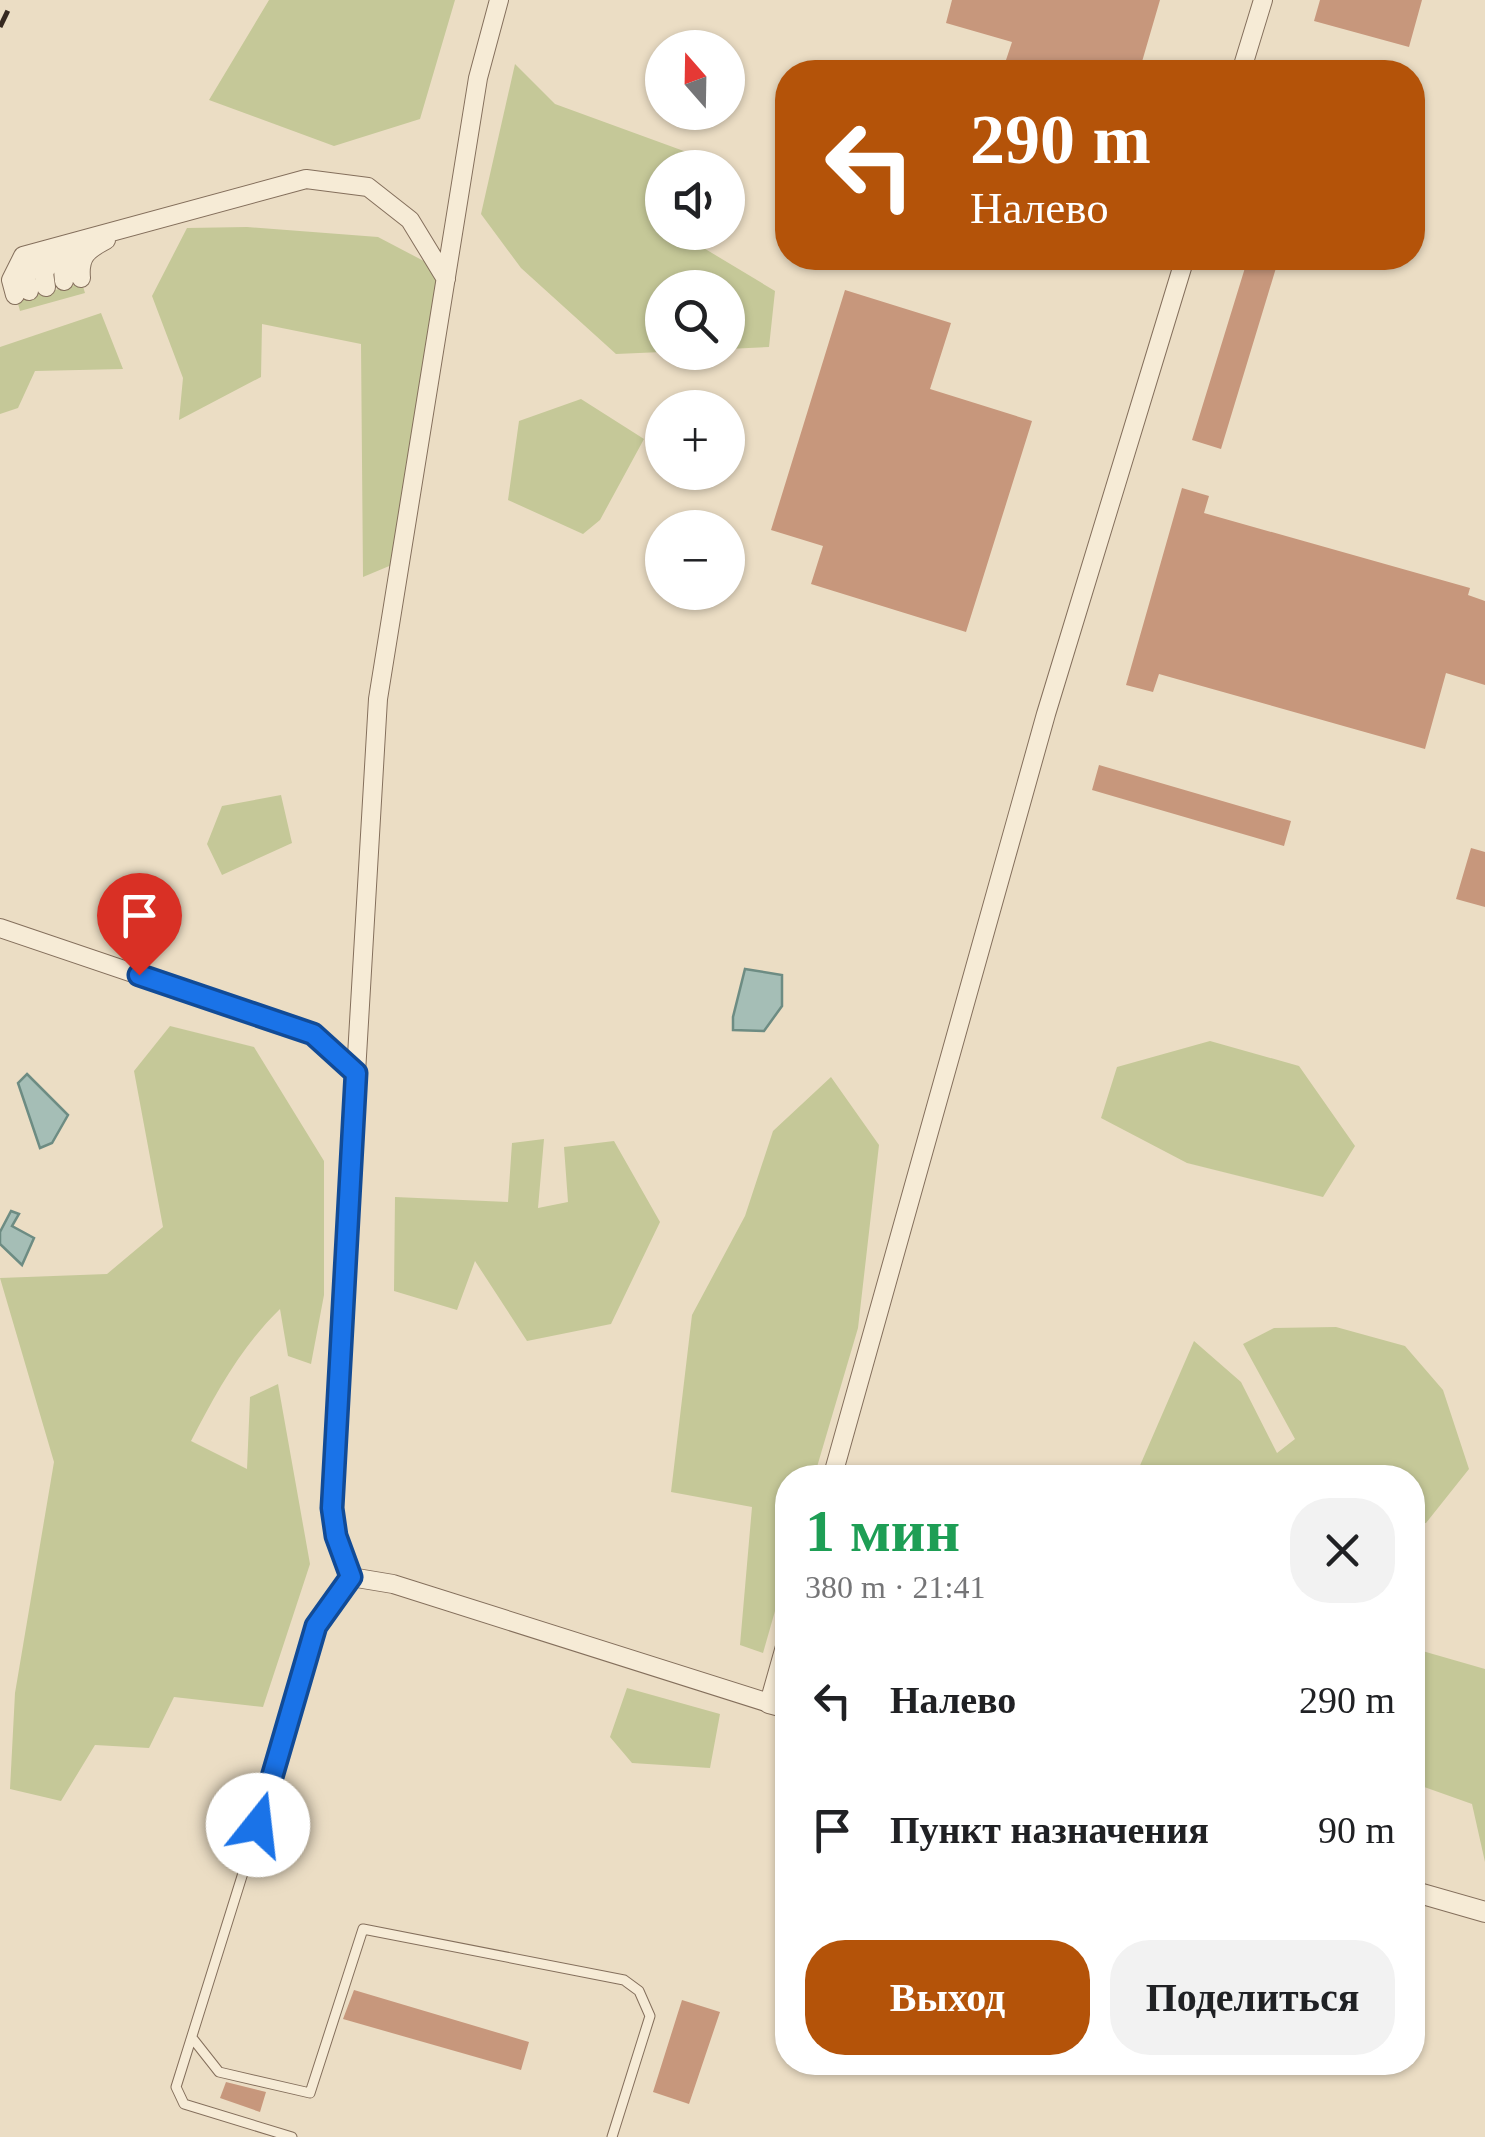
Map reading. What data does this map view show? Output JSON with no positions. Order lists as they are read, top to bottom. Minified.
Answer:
{"north":"top","page":{"map_buttons":["+","−"],"turn":["290 m","Налево"],"heading":["1 мин","380 m · 21:41"],"list":[{"name":"Налево","value":"290 m"},{"name":"Пункт назначения","value":"90 m"}],"buttons":["Выход","Поделиться"]}}
